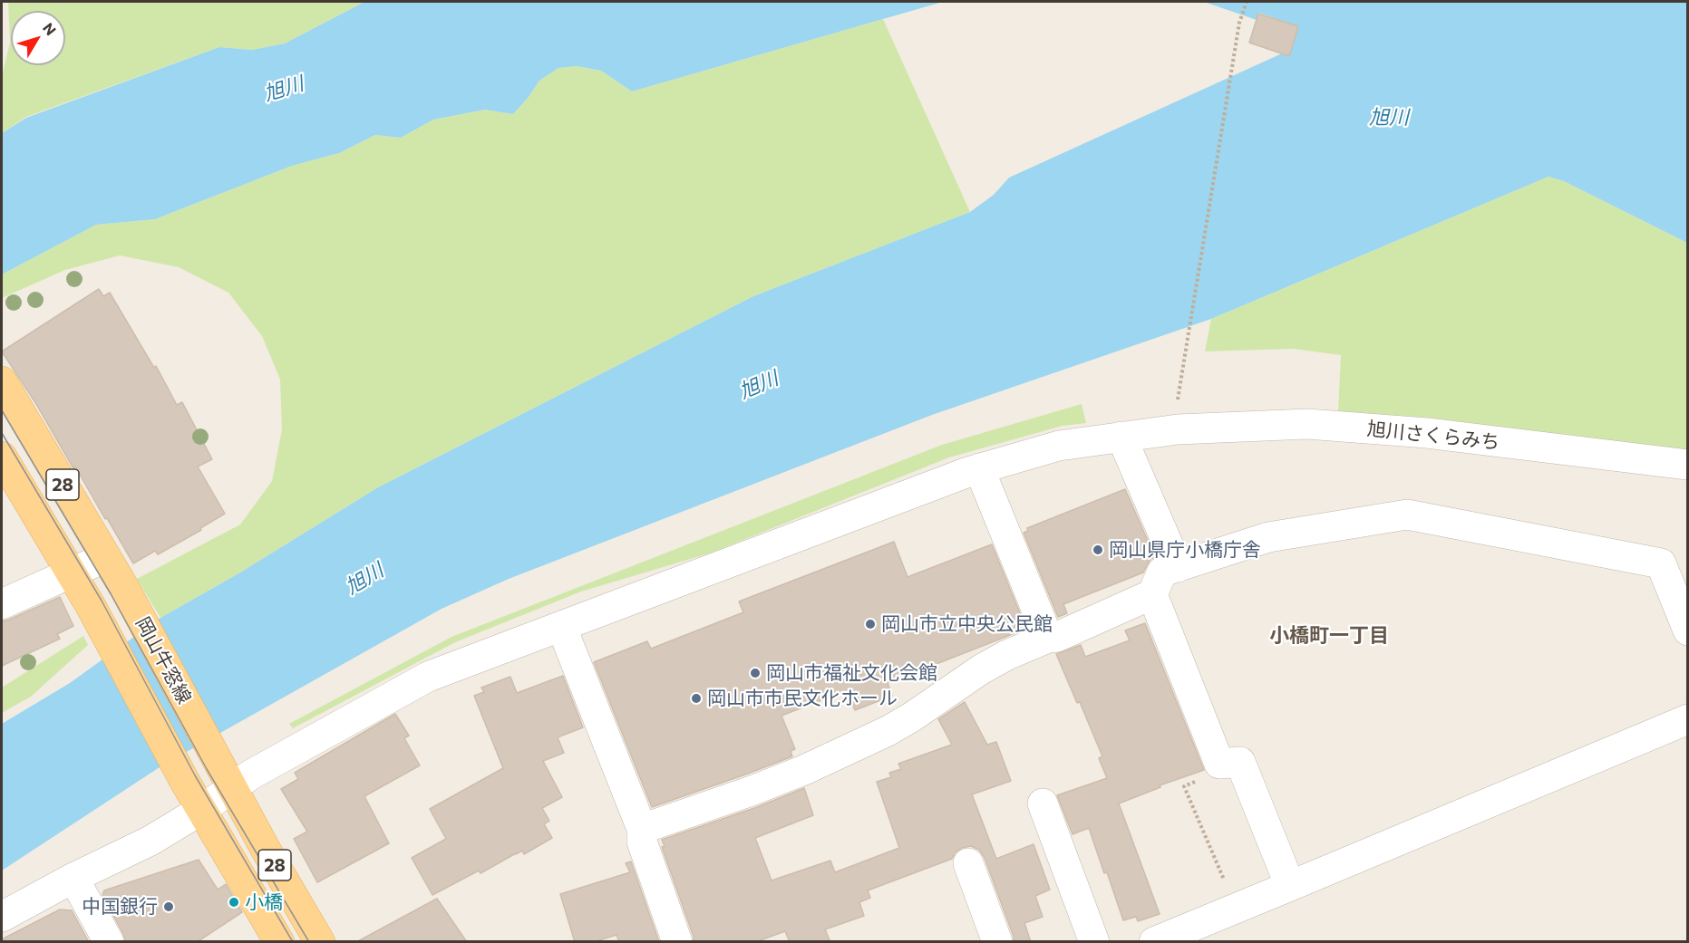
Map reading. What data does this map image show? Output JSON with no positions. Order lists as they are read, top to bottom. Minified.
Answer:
{"streets":{"main road":["28","岡山牛窓線"],"street":["旭川さくらみち"]},"crossings":[["旭川さくらみち","岡山牛窓線"]],"districts":["小橋町一丁目"],"water":["旭川"],"places":["岡山県庁小橋庁舎","岡山市立中央公民館","岡山市福祉文化会館","岡山市市民文化ホール","小橋","中国銀行"],"north":"top right"}
